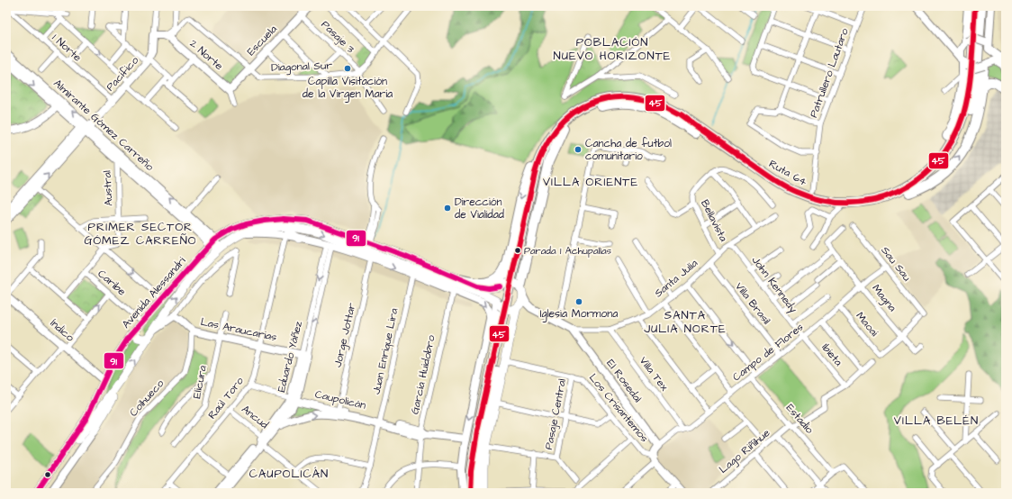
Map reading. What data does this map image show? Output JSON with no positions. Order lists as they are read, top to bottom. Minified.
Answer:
{"streets":{"highway":["Ruta 64"],"main road":["Avenida Alessandri"],"street":["Pasaje 3","Escuela","1 Norte","2 Norte","Diagonal Sur","Patrullero Lautaro","Pacífico","Almirante Gómez Carreño","Austral","Bellavista","Sau Sau","Santa Julia","Caribe","John Kennedy","Magna","Villa Brasil","Maoai","Las Araucarias","Índico","Jorge Jottar","Juan Enrique Lira","Campo de Flores","Ibieta","Eduardo Yáñez","Villa Tex","García Huidobro","El Rosedal","Elicura","Coihueco","Raúl Toro","Caupolicán","Los Crisantemos","Pasaje Central","Ancud","Estadio","Lago Riñihue"]},"crossings":[["Pasaje 3","Escuela"],["Pasaje 3","Diagonal Sur"],["Escuela","2 Norte"],["Escuela","Diagonal Sur"],["1 Norte","Pacífico"],["2 Norte","Diagonal Sur"],["Pacífico","Almirante Gómez Carreño"],["Almirante Gómez Carreño","Austral"],["Almirante Gómez Carreño","Avenida Alessandri"],["Austral","Caribe"],["Bellavista","Santa Julia"],["Sau Sau","Magna"],["Sau Sau","Maoai"],["Sau Sau","Campo de Flores"],["Santa Julia","John Kennedy"],["Santa Julia","Avenida Alessandri"],["Santa Julia","Villa Brasil"],["Santa Julia","Villa Tex"],["Santa Julia","El Rosedal"],["Caribe","Avenida Alessandri"],["John Kennedy","Campo de Flores"],["John Kennedy","Ibieta"],["Avenida Alessandri","Índico"],["Avenida Alessandri","Jorge Jottar"],["Avenida Alessandri","Juan Enrique Lira"],["Avenida Alessandri","Eduardo Yáñez"],["Avenida Alessandri","García Huidobro"],["Avenida Alessandri","Raúl Toro"],["Avenida Alessandri","Caupolicán"],["Magna","Maoai"],["Magna","Campo de Flores"],["Villa Brasil","Campo de Flores"],["Maoai","Campo de Flores"],["Las Araucarias","Eduardo Yáñez"],["Las Araucarias","Elicura"],["Las Araucarias","Coihueco"],["Las Araucarias","Raúl Toro"],["Jorge Jottar","Caupolicán"],["Juan Enrique Lira","Caupolicán"],["Campo de Flores","Ibieta"],["Campo de Flores","Villa Tex"],["Campo de Flores","El Rosedal"],["Campo de Flores","Estadio"],["Ibieta","Lago Riñihue"],["Eduardo Yáñez","Caupolicán"],["Eduardo Yáñez","Ancud"],["García Huidobro","Caupolicán"],["Raúl Toro","Caupolicán"],["Raúl Toro","Ancud"],["Los Crisantemos","Pasaje Central"],["Estadio","Lago Riñihue"]],"districts":["POBLACIÓN NUEVO HORIZONTE","VILLA ORIENTE","PRIMER SECTOR GÓMEZ CARREÑO","SANTA JULIA NORTE","VILLA BELÉN","CAUPOLICÁN"],"places":["Capilla Visitación de la Virgen María","Cancha de futbol comunitario","Dirección de Vialidad","Parada 1 Achupallas","Iglesia Mormona"],"lines":["transit line 45","transit line 91"]}
